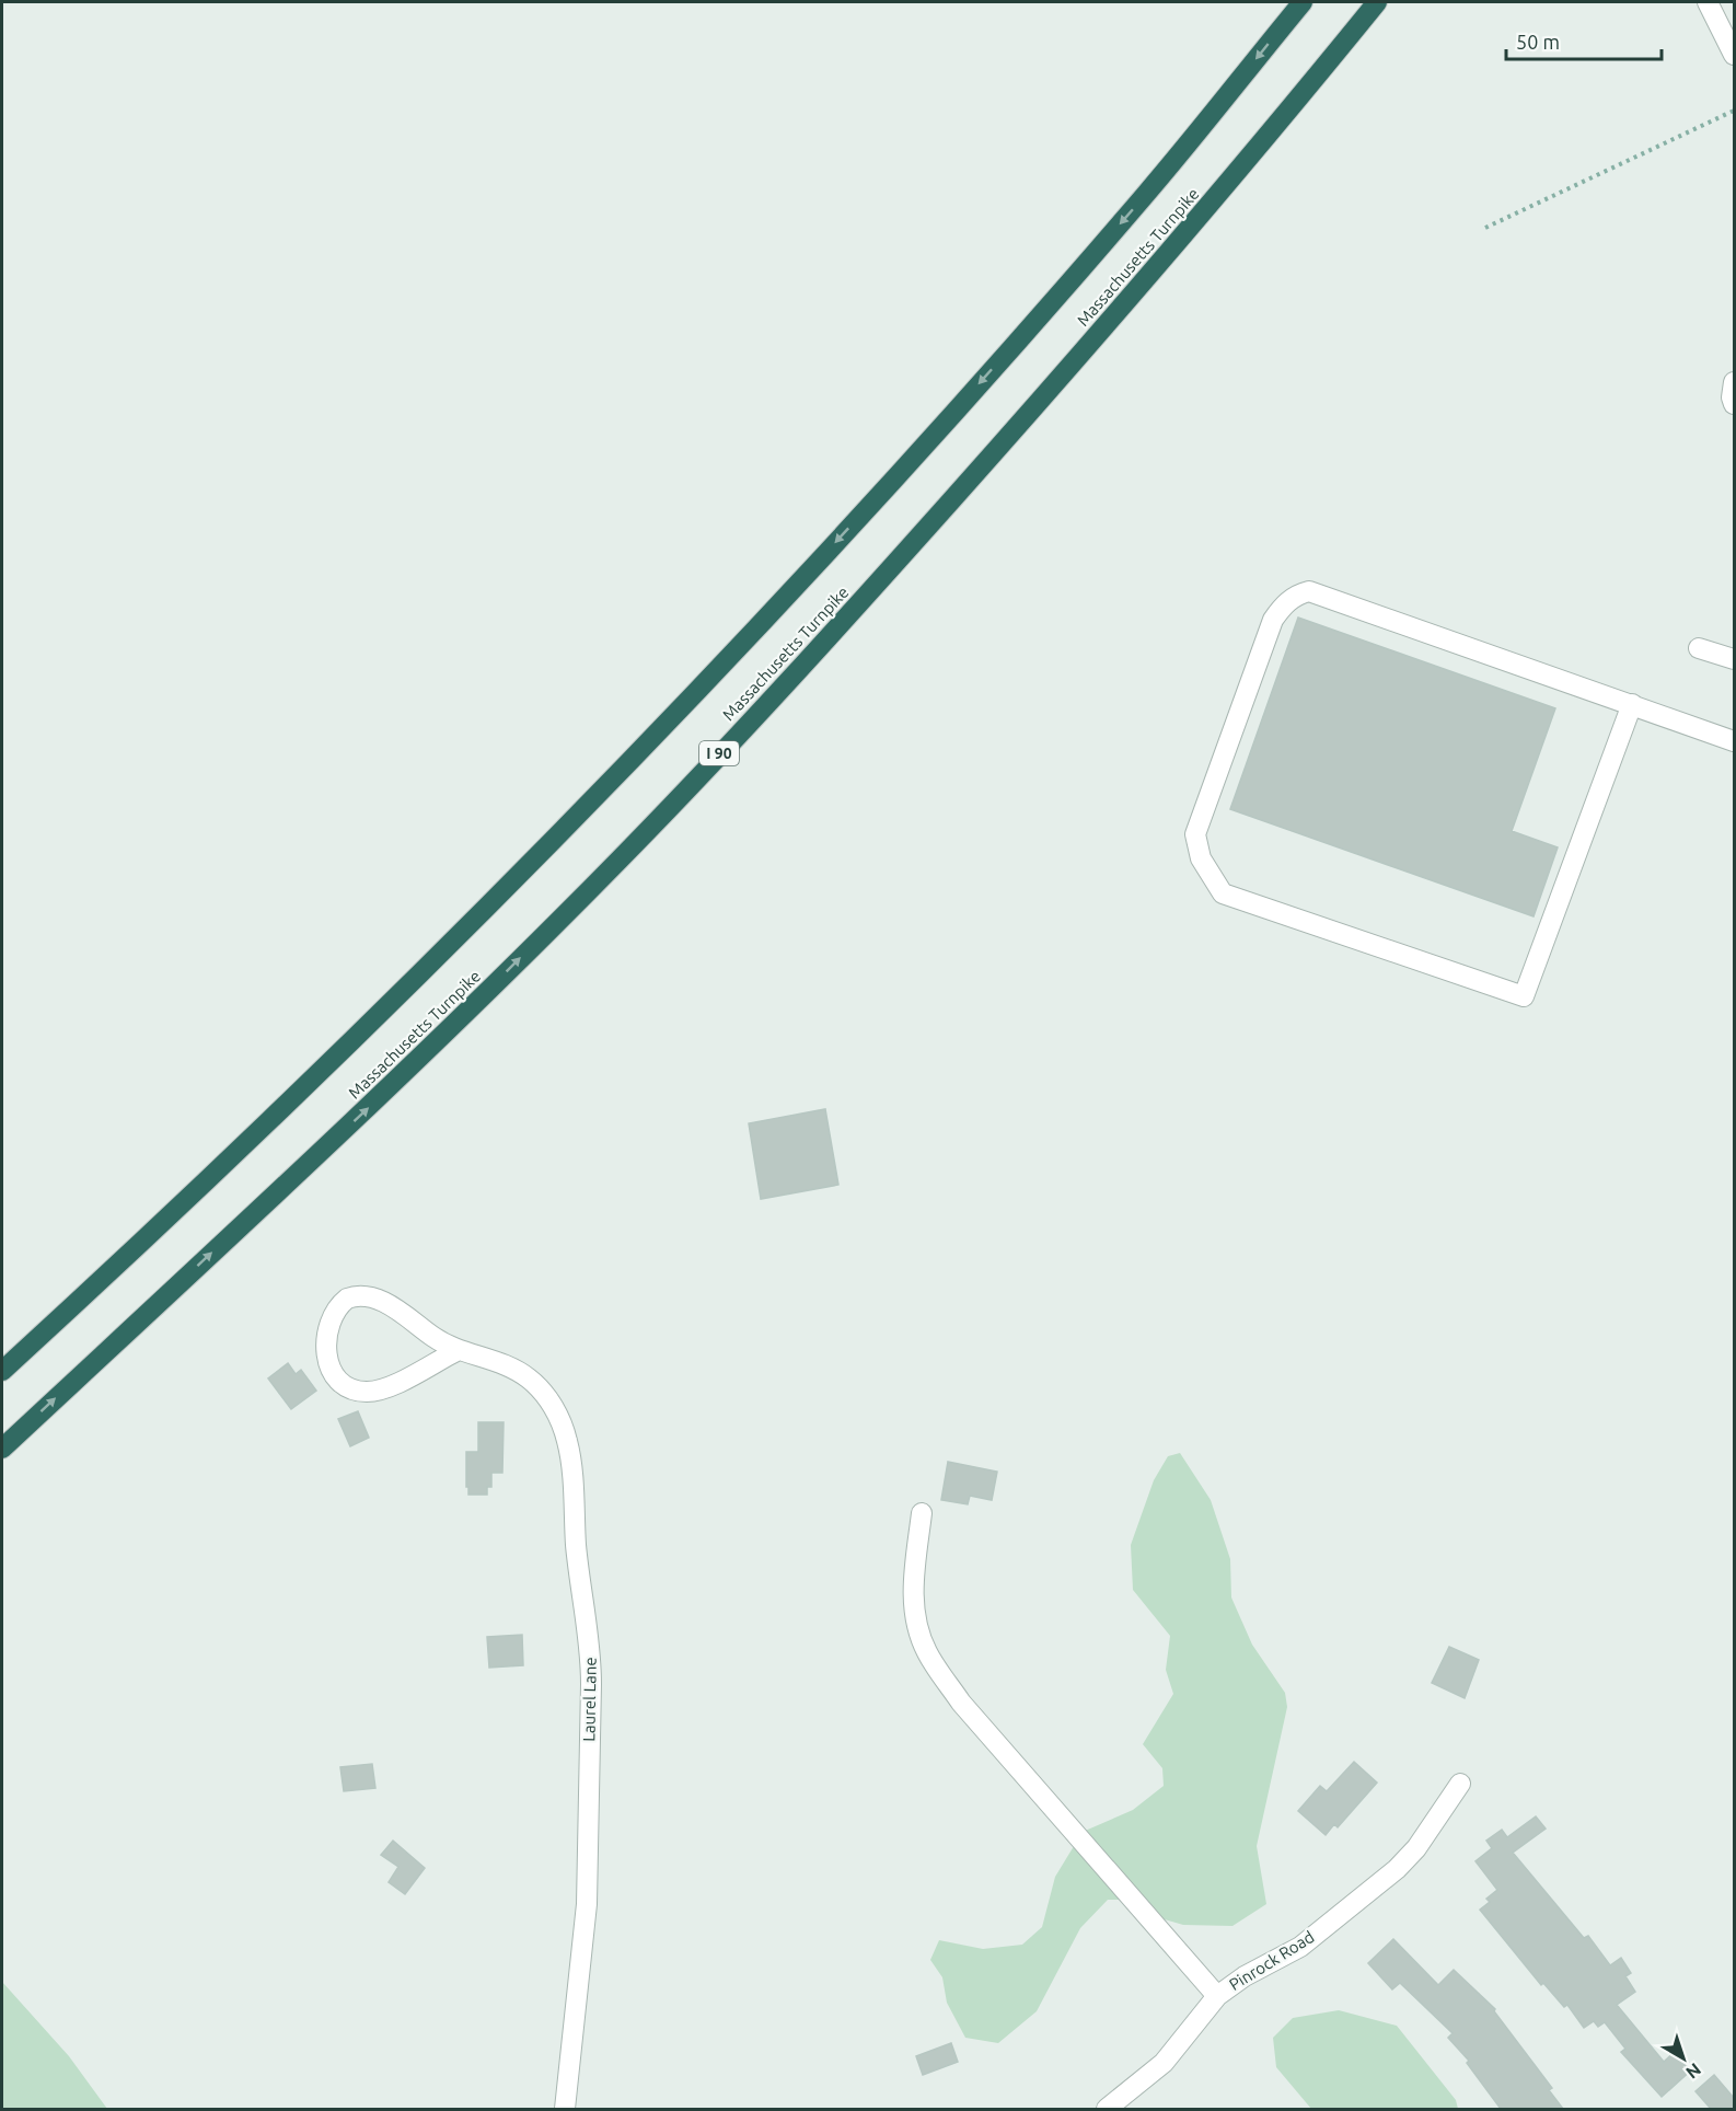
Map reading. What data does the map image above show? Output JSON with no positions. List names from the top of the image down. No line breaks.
{"streets":{"highway":["Massachusetts Turnpike","I 90"],"street":["Laurel Lane","Pinrock Road"]},"scale_bar":"50 m","north":"bottom right"}
